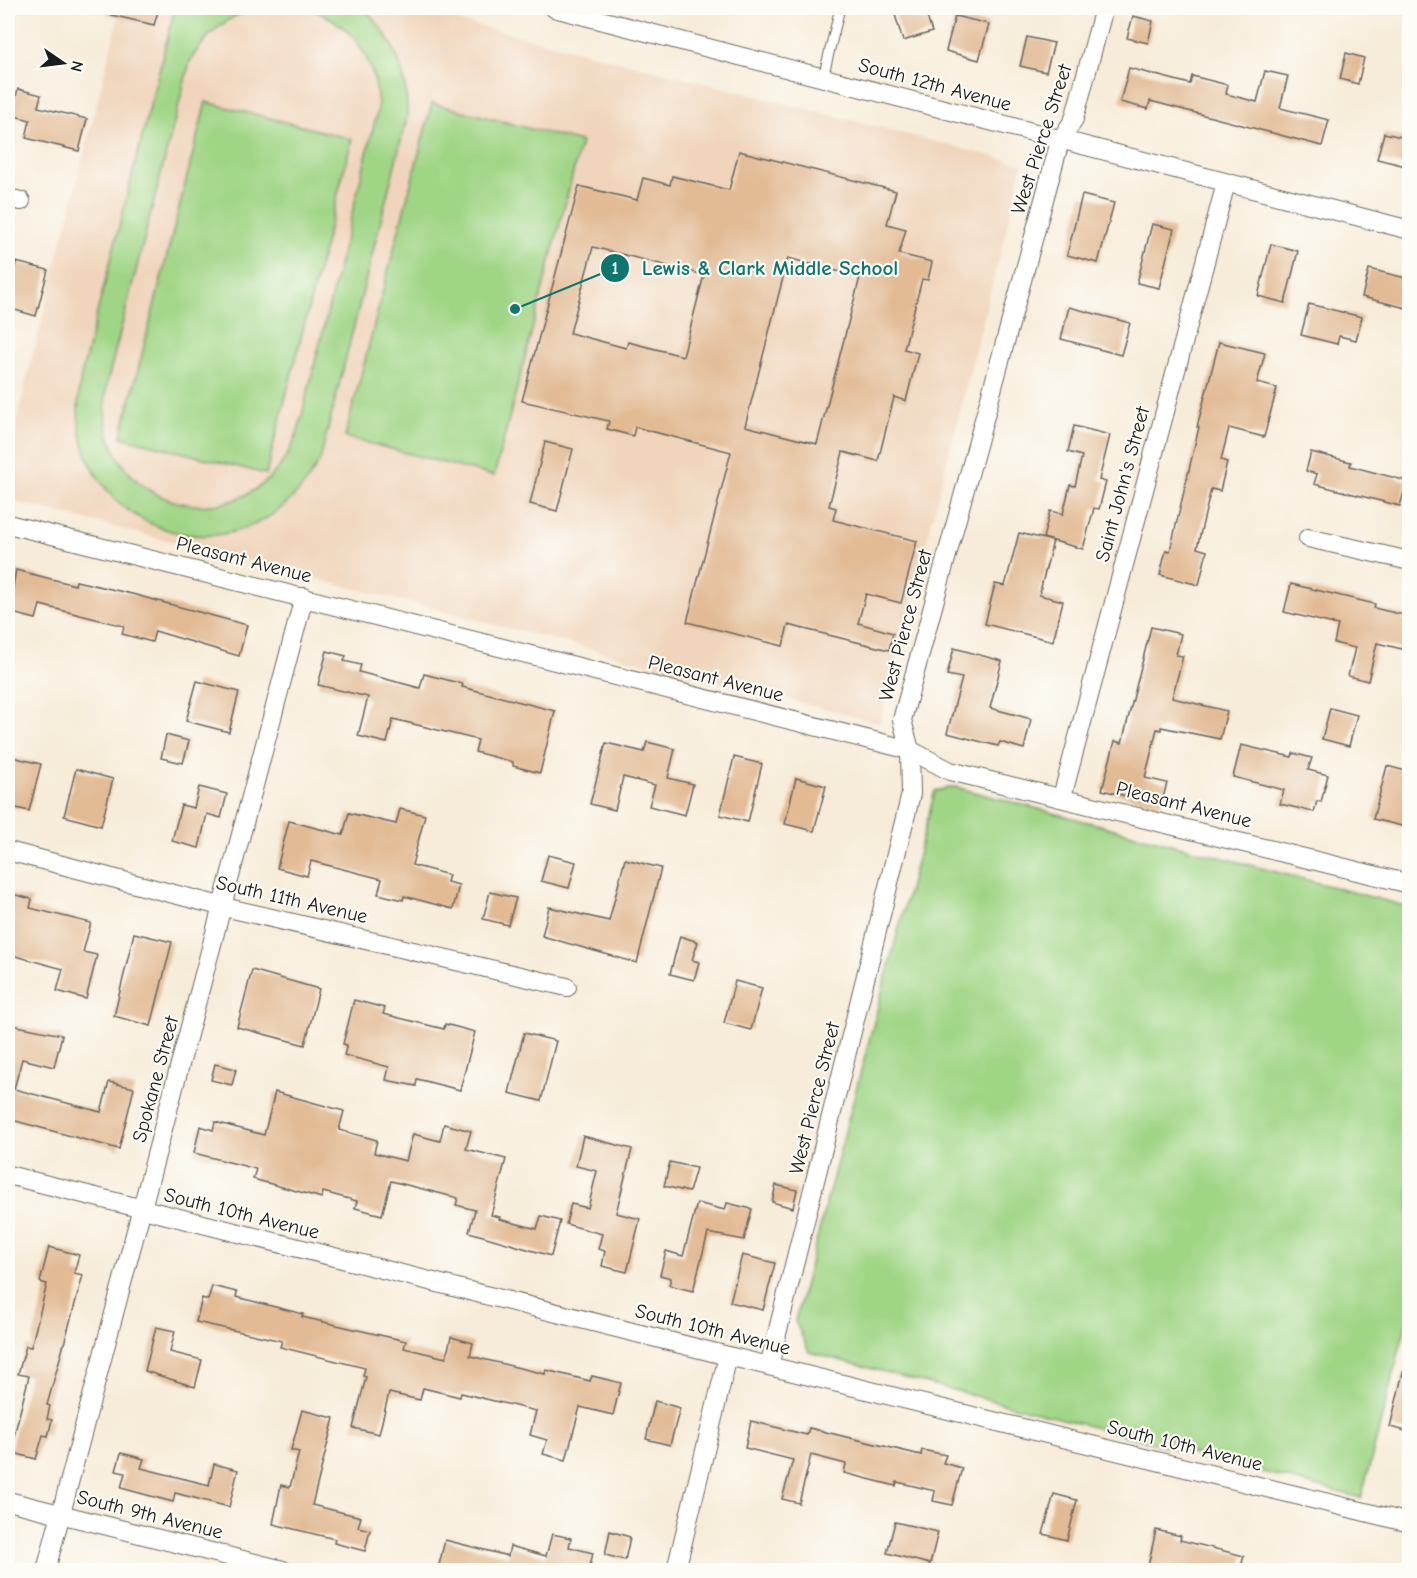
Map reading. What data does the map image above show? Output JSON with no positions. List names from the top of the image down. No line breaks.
{"streets":{"street":["South 12th Avenue","West Pierce Street","Saint John's Street","Pleasant Avenue","South 11th Avenue","Spokane Street","South 10th Avenue","South 9th Avenue"]},"crossings":[["South 12th Avenue","West Pierce Street"],["South 12th Avenue","Saint John's Street"],["West Pierce Street","Pleasant Avenue"],["West Pierce Street","South 10th Avenue"],["Saint John's Street","Pleasant Avenue"],["Pleasant Avenue","Spokane Street"],["South 11th Avenue","Spokane Street"],["Spokane Street","South 10th Avenue"],["Spokane Street","South 9th Avenue"]],"places":["Lewis & Clark Middle School"],"north":"right"}
